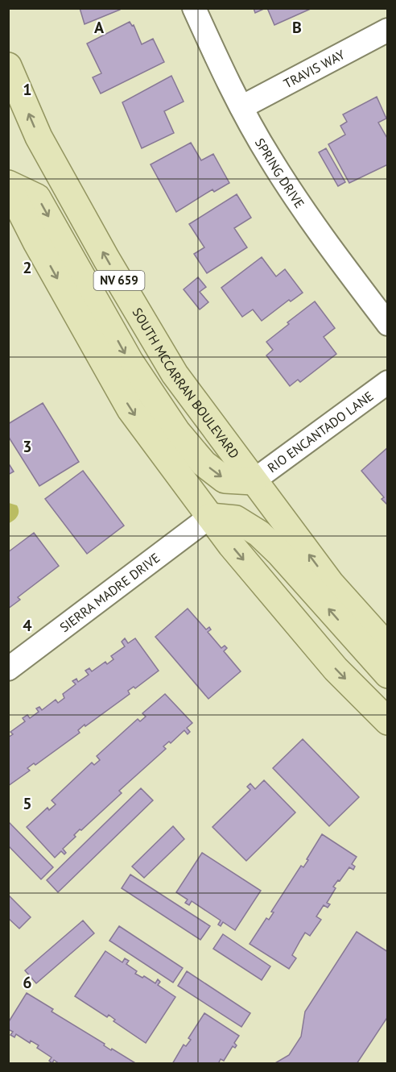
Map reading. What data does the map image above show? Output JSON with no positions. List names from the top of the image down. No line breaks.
{"streets":{"main road":["NV 659","SOUTH MCCARRAN BOULEVARD"],"street":["TRAVIS WAY","SPRING DRIVE","RIO ENCANTADO LANE","SIERRA MADRE DRIVE"]},"crossings":[["TRAVIS WAY","SPRING DRIVE"],["SOUTH MCCARRAN BOULEVARD","RIO ENCANTADO LANE"]],"grid":{"columns":["A","B"],"rows":["1","2","3","4","5","6"]}}
